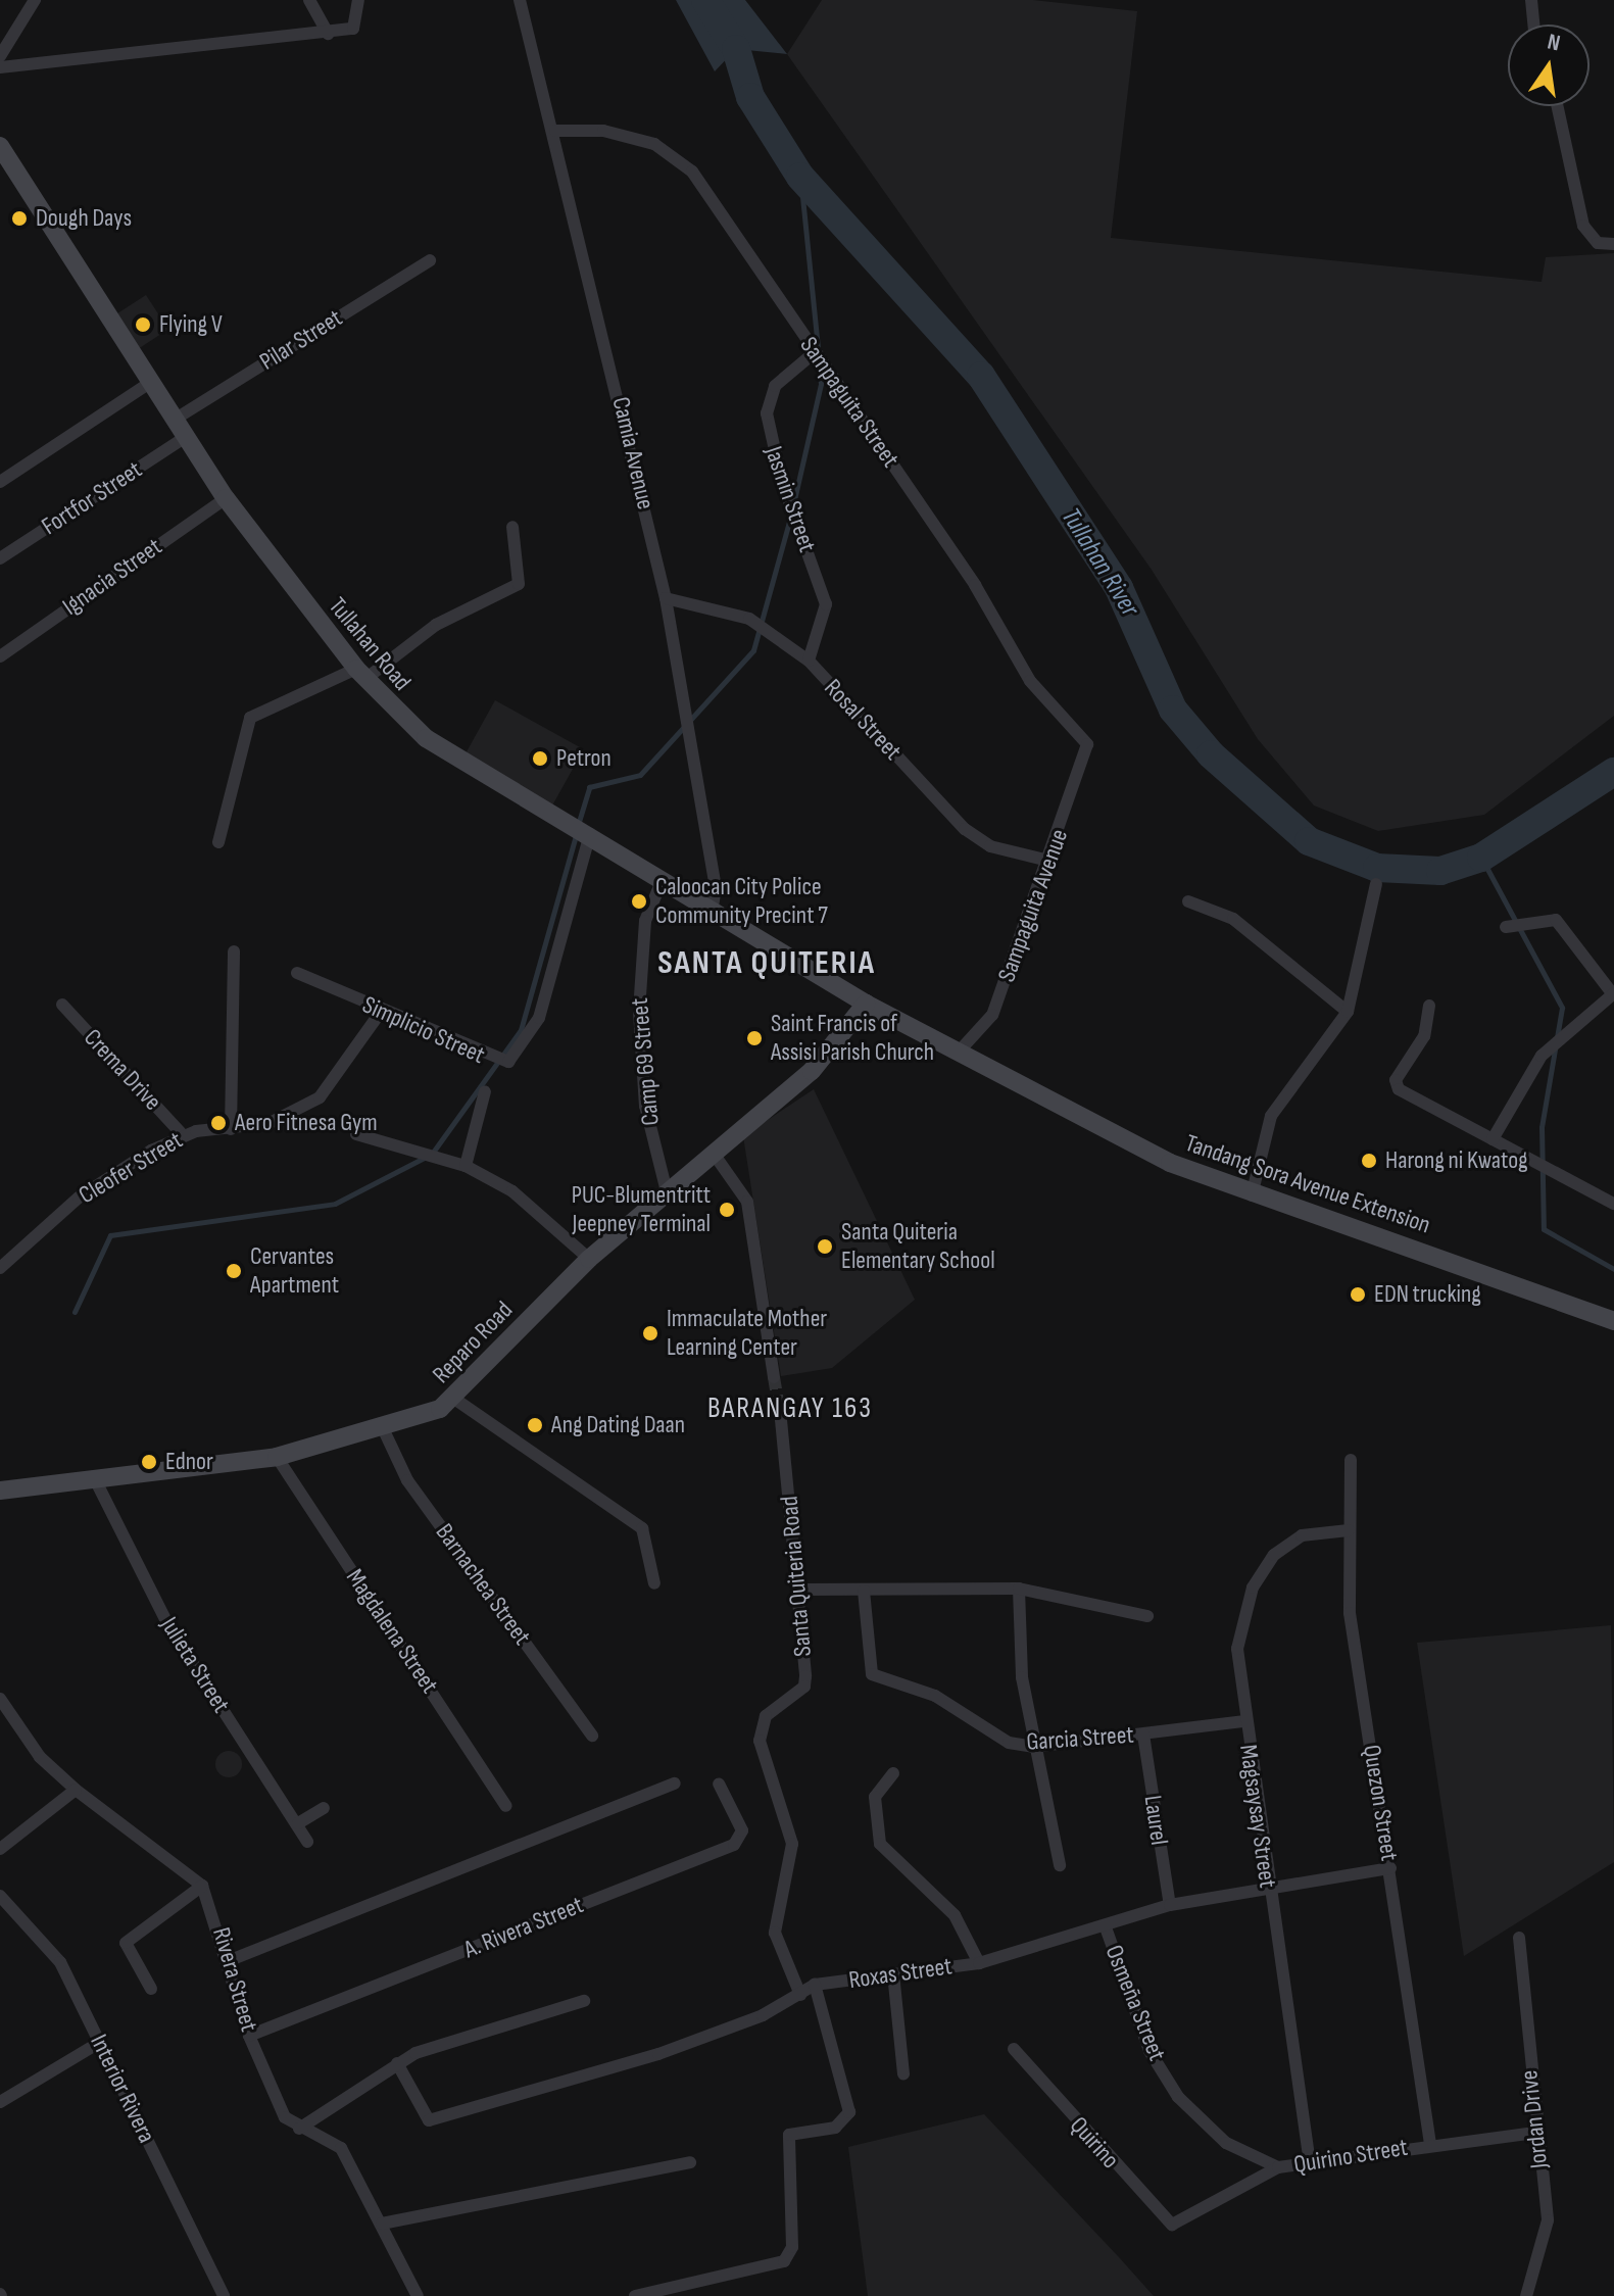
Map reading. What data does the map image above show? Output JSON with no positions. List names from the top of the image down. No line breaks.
{"streets":{"main road":["Tullahan Road","Tandang Sora Avenue Extension","Reparo Road"],"street":["Pilar Street","Sampaguita Street","Camia Avenue","Fortfor Street","Jasmin Street","Ignacia Street","Rosal Street","Sampaguita Avenue","Simplicio Street","Camp 69 Street","Crema Drive","Cleofer Street","Santa Quiteria Road","Barnachea Street","Magdalena Street","Julieta Street","Garcia Street","Quezon Street","Magsaysay Street","Laurel","A. Rivera Street","Roxas Street","Rivera Street","Osmeña Street","Interior Rivera","Jordan Drive","Quirino","Quirino Street"]},"crossings":[["Pilar Street","Tullahan Road"],["Sampaguita Street","Camia Avenue"],["Sampaguita Street","Jasmin Street"],["Sampaguita Street","Sampaguita Avenue"],["Camia Avenue","Tullahan Road"],["Camia Avenue","Rosal Street"],["Fortfor Street","Tullahan Road"],["Jasmin Street","Rosal Street"],["Ignacia Street","Tullahan Road"],["Tullahan Road","Simplicio Street"],["Tullahan Road","Camp 69 Street"],["Tullahan Road","Tandang Sora Avenue Extension"],["Tullahan Road","Reparo Road"],["Rosal Street","Sampaguita Avenue"],["Sampaguita Avenue","Tandang Sora Avenue Extension"],["Simplicio Street","Cleofer Street"],["Camp 69 Street","Reparo Road"],["Crema Drive","Cleofer Street"],["Tandang Sora Avenue Extension","Reparo Road"],["Reparo Road","Barnachea Street"],["Reparo Road","Magdalena Street"],["Reparo Road","Julieta Street"],["Santa Quiteria Road","Roxas Street"],["Garcia Street","Magsaysay Street"],["Garcia Street","Laurel"],["Quezon Street","Magsaysay Street"],["Quezon Street","Roxas Street"],["Quezon Street","Quirino Street"],["Magsaysay Street","Roxas Street"],["Magsaysay Street","Quirino Street"],["Laurel","Roxas Street"],["A. Rivera Street","Rivera Street"],["Roxas Street","Osmeña Street"],["Osmeña Street","Quirino Street"],["Jordan Drive","Quirino Street"],["Quirino","Quirino Street"]],"districts":["SANTA QUITERIA","BARANGAY 163"],"water":["Tullahan River"],"places":["Dough Days","Flying V","Petron","Caloocan City Police Community Precint 7","Saint Francis of Assisi Parish Church","Aero Fitnesa Gym","Harong ni Kwatog","PUC-Blumentritt Jeepney Terminal","Santa Quiteria Elementary School","Cervantes Apartment","EDN trucking","Immaculate Mother Learning Center","Ang Dating Daan","Ednor"],"north":"top"}
